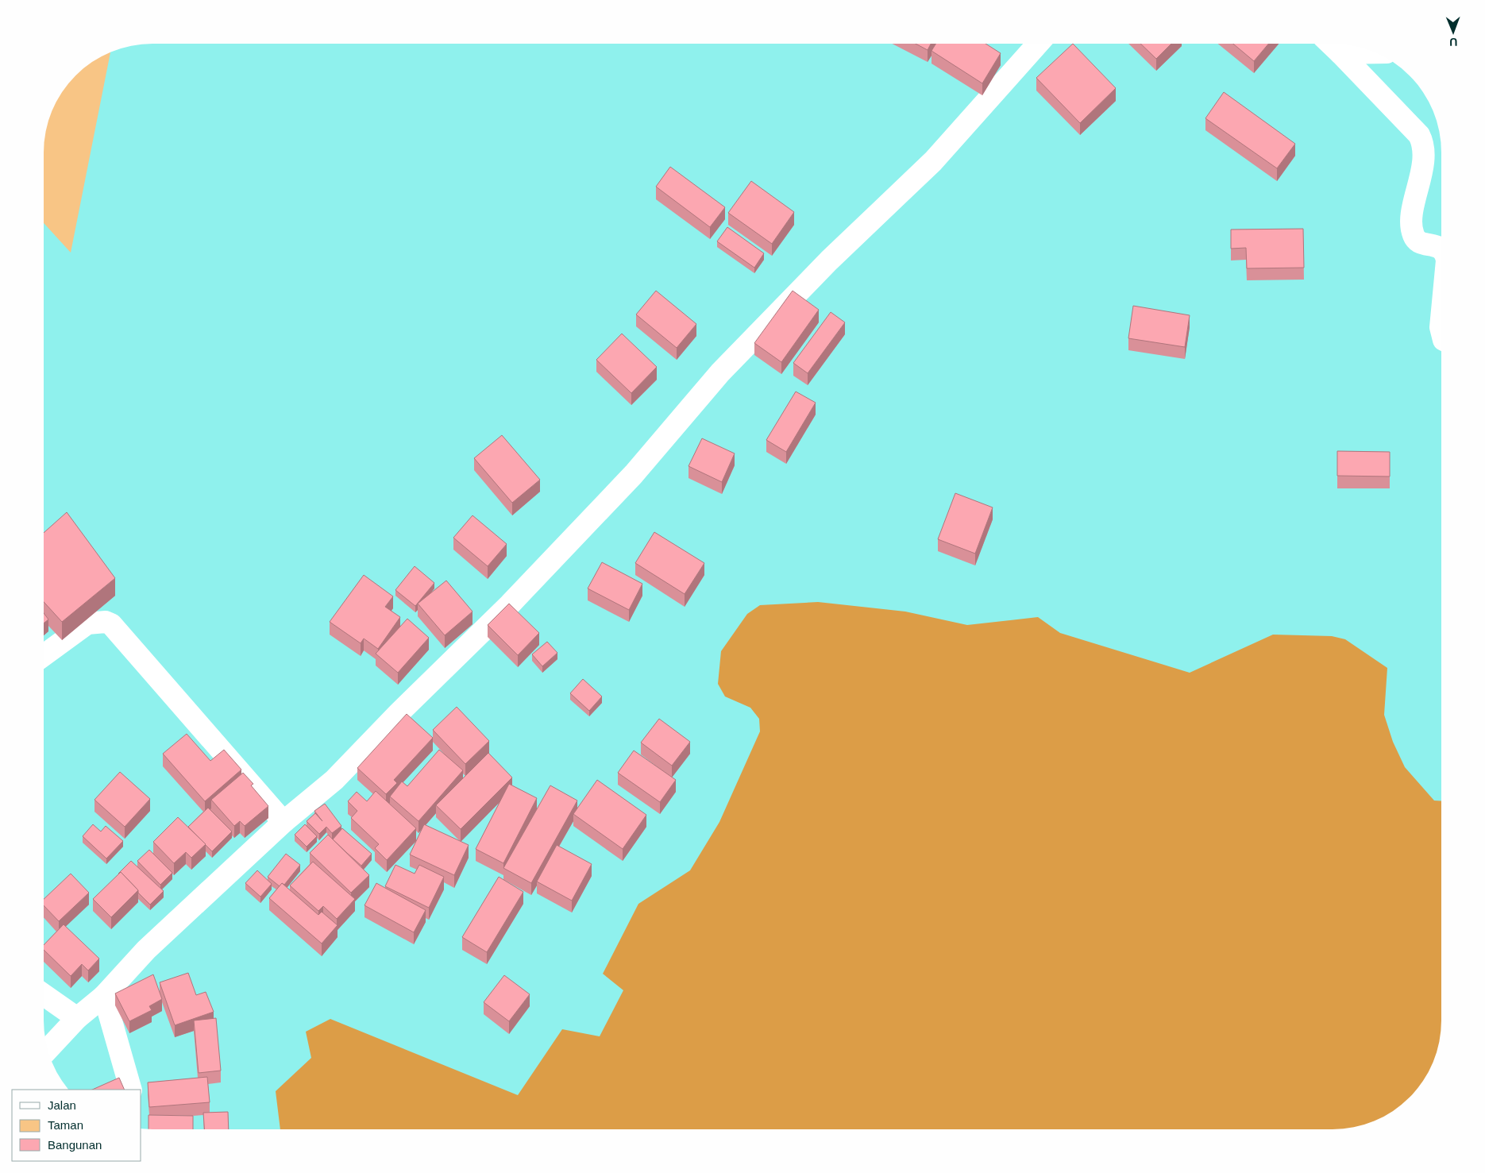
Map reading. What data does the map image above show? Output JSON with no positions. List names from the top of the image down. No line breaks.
{"legend":["Jalan","Taman","Bangunan"],"north":"bottom"}
